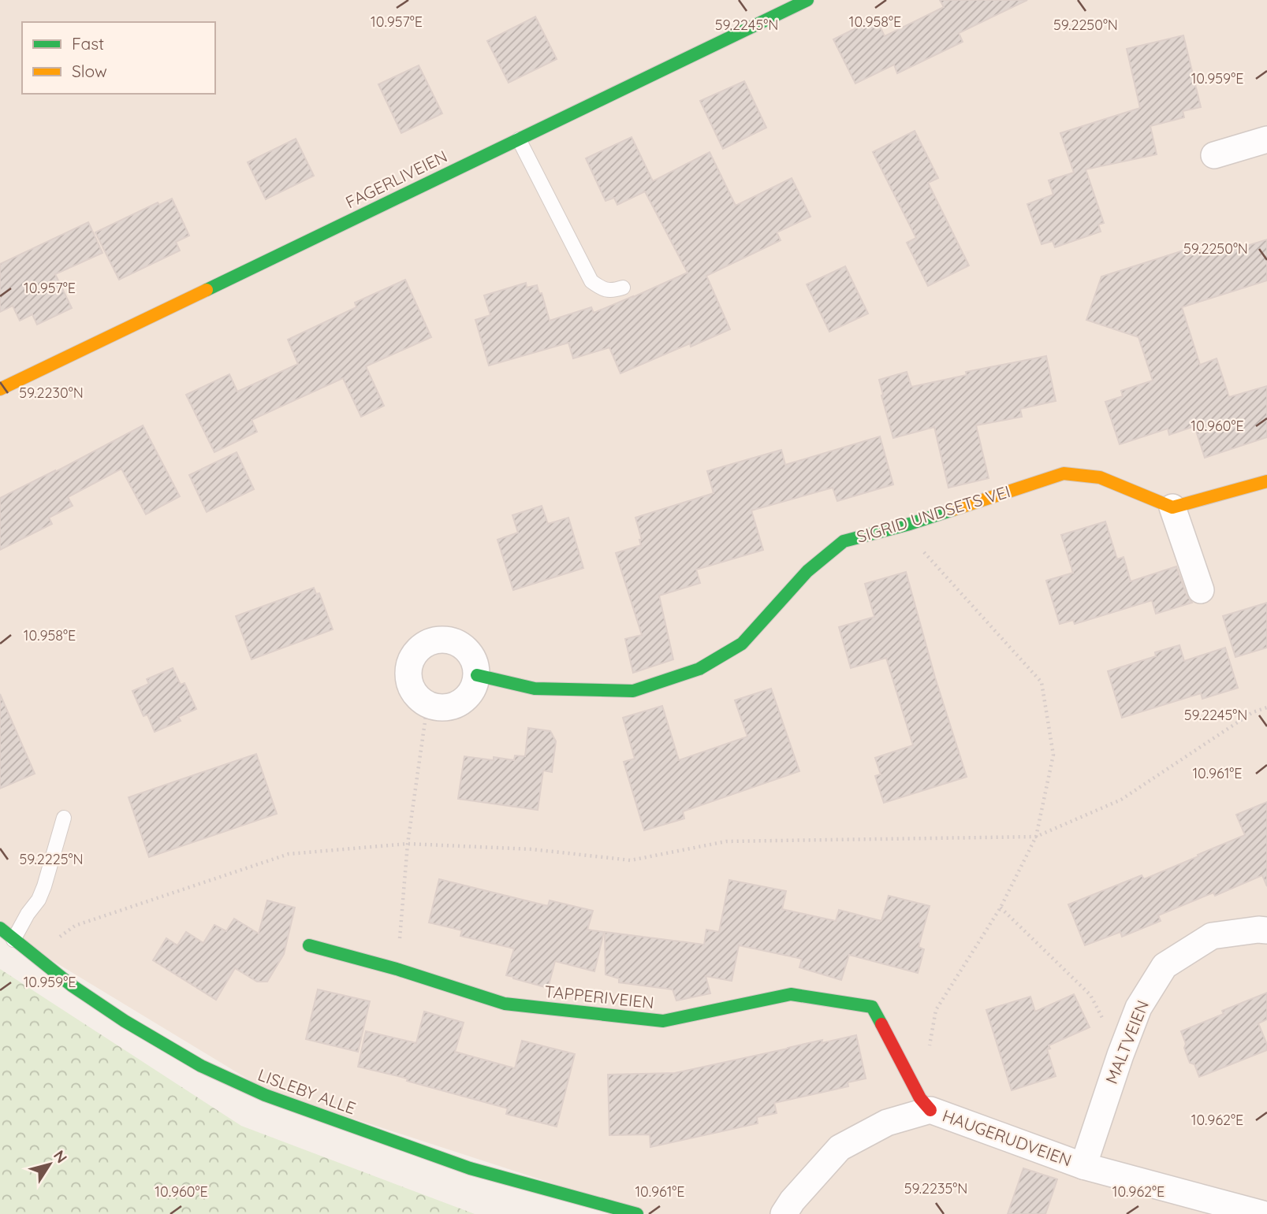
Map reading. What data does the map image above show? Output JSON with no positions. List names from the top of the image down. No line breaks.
{"streets":{"street":["FAGERLIVEIEN","SIGRID UNDSETS VEI","TAPPERIVEIEN","MALTVEIEN","LISLEBY ALLE","HAUGERUDVEIEN"]},"crossings":[["TAPPERIVEIEN","HAUGERUDVEIEN"],["MALTVEIEN","HAUGERUDVEIEN"]],"legend":["Fast","Slow"],"north":"top right","coordinates":["10.957°E","10.958°E","59.2245°N","59.2250°N","10.959°E","59.2230°N","10.960°E","10.961°E","59.2225°N","10.962°E","59.2235°N"]}
